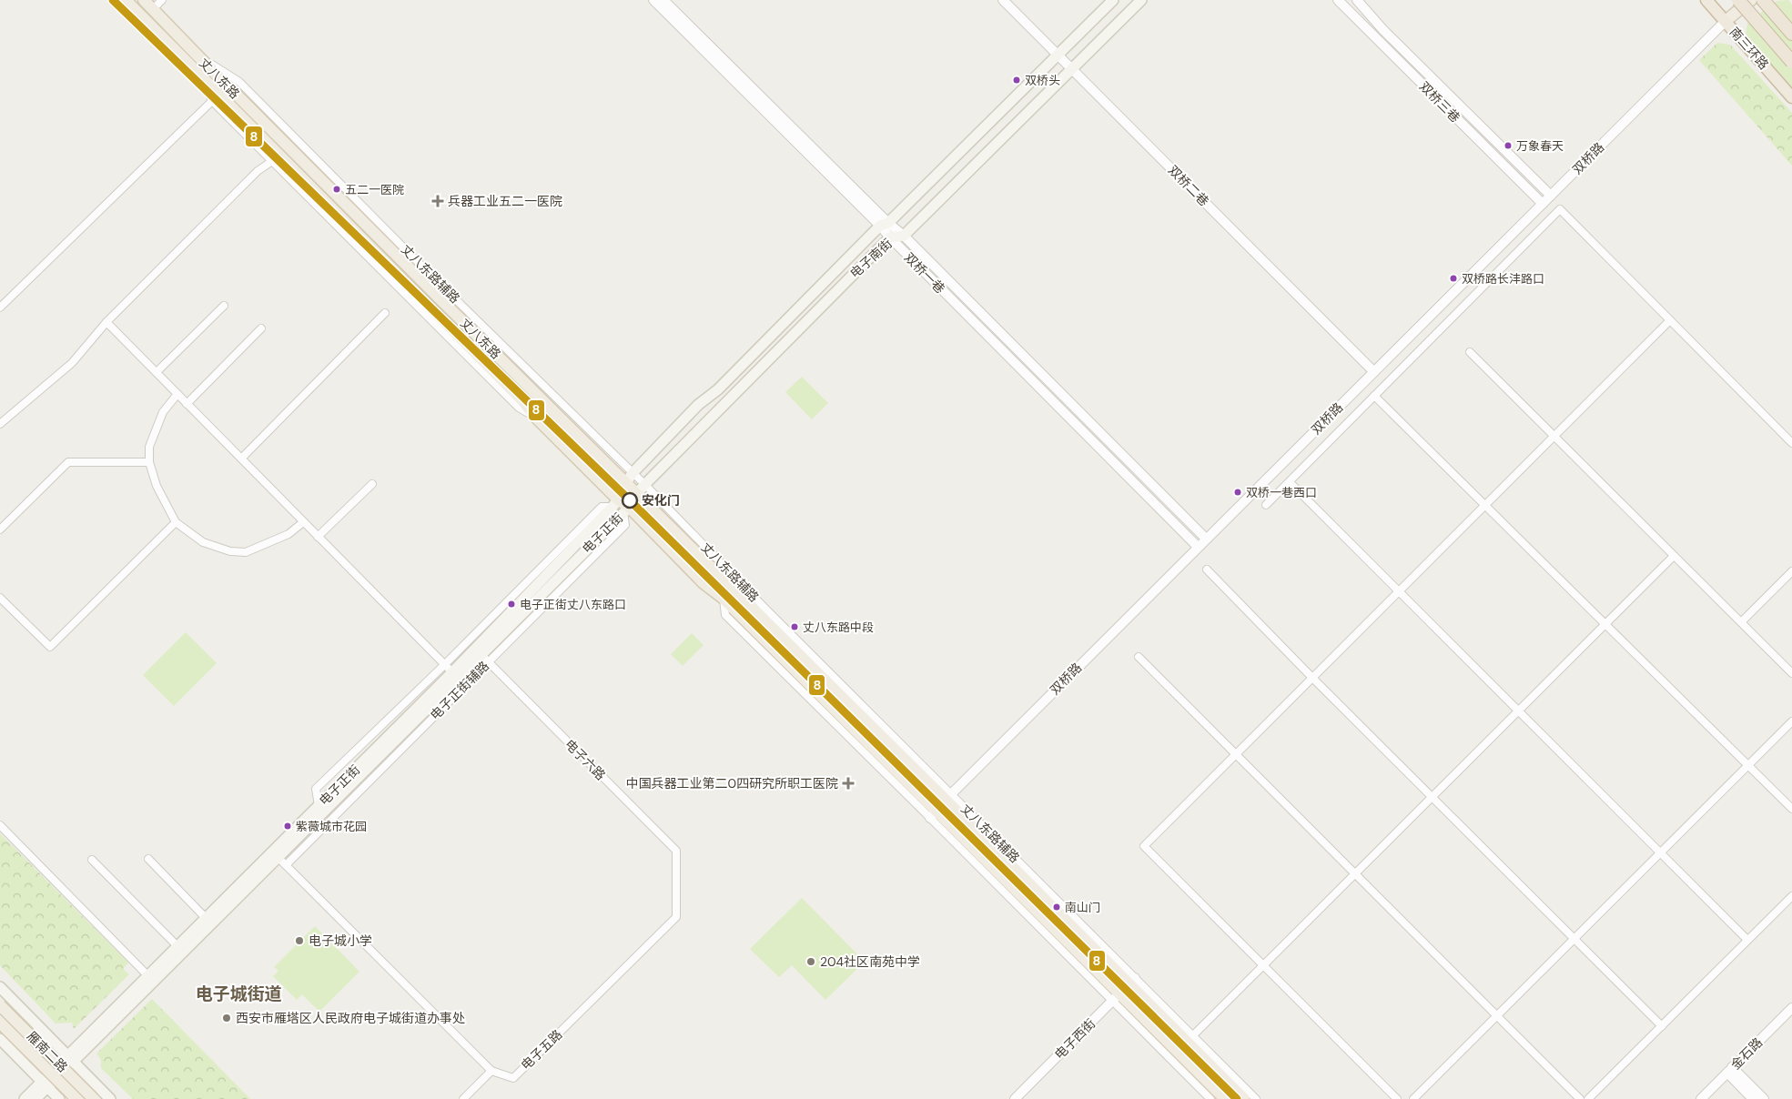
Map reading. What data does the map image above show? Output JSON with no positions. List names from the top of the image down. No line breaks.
{"streets":{"highway":["南三环路"],"main road":["丈八东路","电子南街","电子正街","雁南二路"],"street":["双桥三巷","双桥路","双桥二巷","双桥一巷","丈八东路辅路","电子正街辅路","电子六路","电子西街","电子五路","金石路"]},"crossings":[["南三环路","双桥路"],["丈八东路","双桥路"],["丈八东路","电子南街"],["丈八东路","丈八东路辅路"],["丈八东路","电子正街"],["丈八东路","电子西街"],["双桥三巷","双桥路"],["双桥路","双桥二巷"],["双桥路","双桥一巷"],["双桥二巷","电子南街"],["电子南街","双桥一巷"],["电子南街","丈八东路辅路"],["电子南街","电子正街"],["电子正街","电子正街辅路"],["电子正街","电子六路"],["电子正街","电子五路"],["电子正街辅路","电子六路"],["电子正街辅路","电子五路"],["电子六路","电子五路"]],"districts":["电子城街道"],"places":{"other":["双桥头","万象春天","五二一医院","双桥路长沣路口","双桥一巷西口","安化门","电子正街丈八东路口","丈八东路中段","紫薇城市花园","南山门","电子城小学","204社区南苑中学","西安市雁塔区人民政府电子城街道办事处"],"health":["兵器工业五二一医院","中国兵器工业第二0四研究所职工医院"]},"lines":["transit line 8"]}
